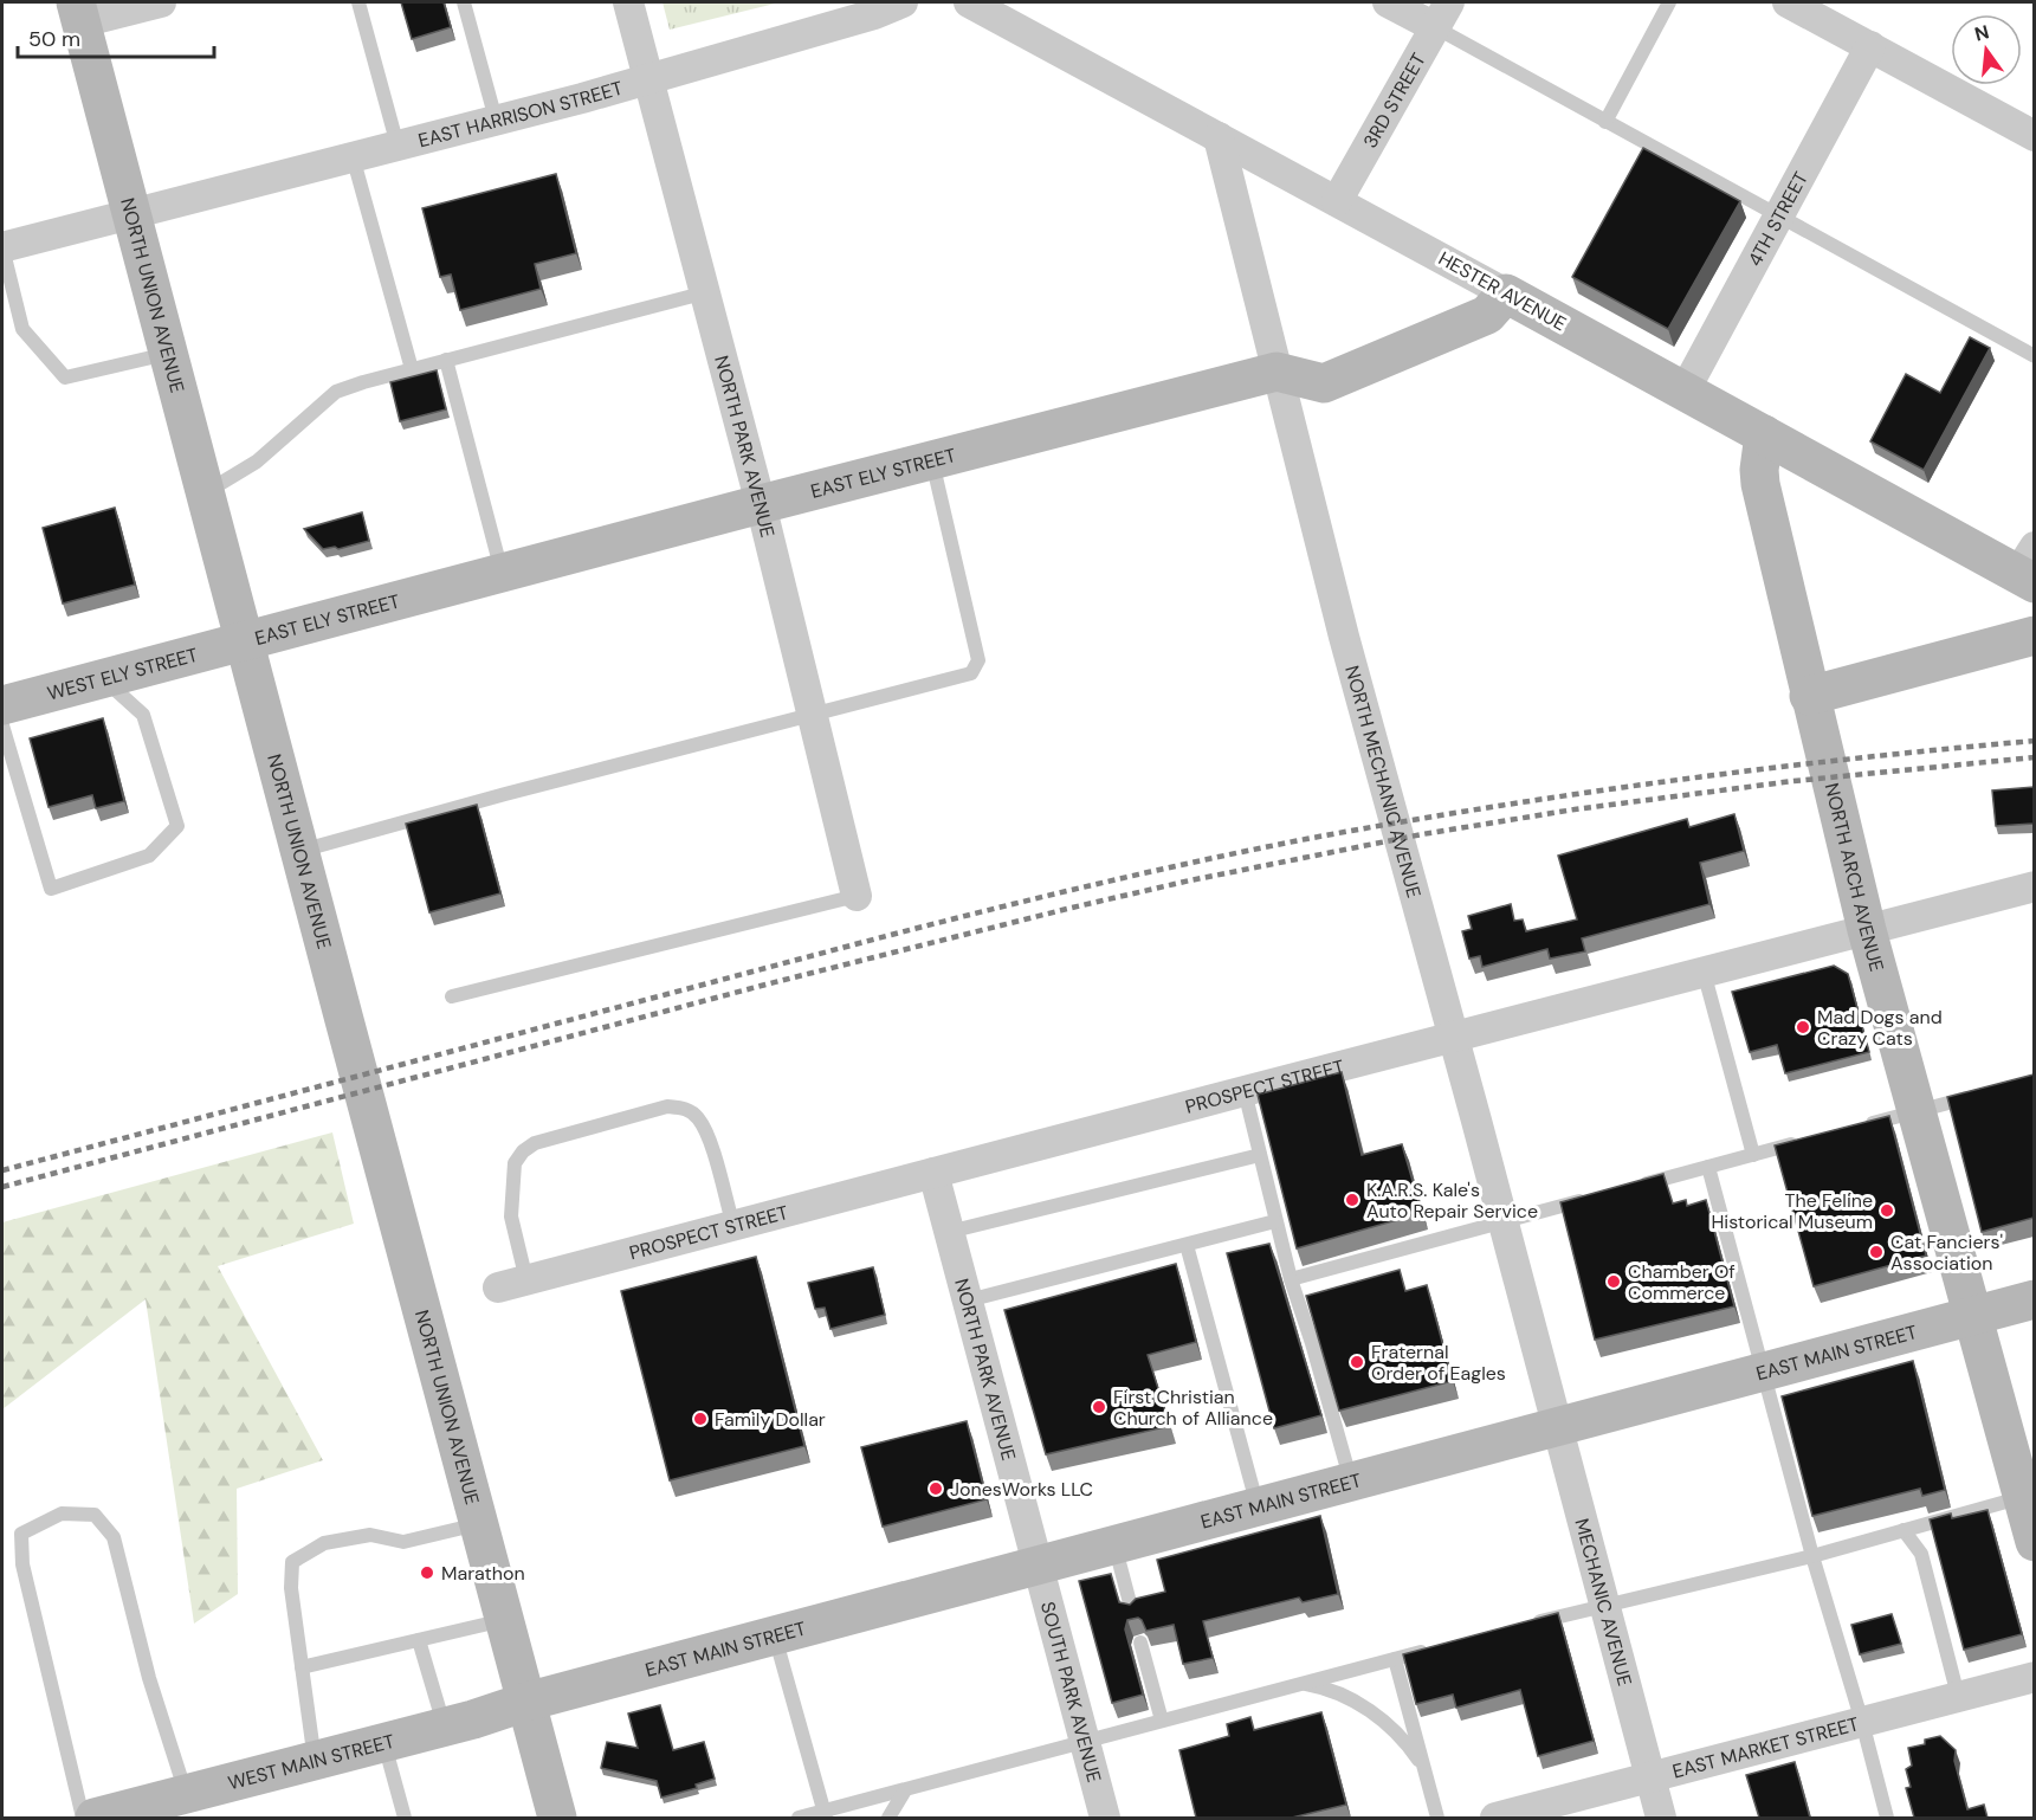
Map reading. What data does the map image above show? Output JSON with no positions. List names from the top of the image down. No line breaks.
{"streets":{"street":["3RD STREET","EAST HARRISON STREET","4TH STREET","HESTER AVENUE","NORTH UNION AVENUE","NORTH PARK AVENUE","EAST ELY STREET","WEST ELY STREET","NORTH MECHANIC AVENUE","NORTH ARCH AVENUE","PROSPECT STREET","EAST MAIN STREET","MECHANIC AVENUE","SOUTH PARK AVENUE","EAST MARKET STREET","WEST MAIN STREET"]},"crossings":[["3RD STREET","HESTER AVENUE"],["EAST HARRISON STREET","NORTH UNION AVENUE"],["EAST HARRISON STREET","NORTH PARK AVENUE"],["4TH STREET","HESTER AVENUE"],["HESTER AVENUE","EAST ELY STREET"],["HESTER AVENUE","NORTH MECHANIC AVENUE"],["HESTER AVENUE","NORTH ARCH AVENUE"],["NORTH UNION AVENUE","EAST ELY STREET"],["NORTH UNION AVENUE","WEST ELY STREET"],["NORTH UNION AVENUE","EAST MAIN STREET"],["NORTH UNION AVENUE","WEST MAIN STREET"],["NORTH PARK AVENUE","EAST ELY STREET"],["NORTH PARK AVENUE","PROSPECT STREET"],["NORTH PARK AVENUE","EAST MAIN STREET"],["NORTH PARK AVENUE","SOUTH PARK AVENUE"],["EAST ELY STREET","WEST ELY STREET"],["EAST ELY STREET","NORTH MECHANIC AVENUE"],["NORTH MECHANIC AVENUE","PROSPECT STREET"],["NORTH MECHANIC AVENUE","EAST MAIN STREET"],["NORTH MECHANIC AVENUE","MECHANIC AVENUE"],["NORTH ARCH AVENUE","PROSPECT STREET"],["NORTH ARCH AVENUE","EAST MAIN STREET"],["EAST MAIN STREET","MECHANIC AVENUE"],["EAST MAIN STREET","SOUTH PARK AVENUE"],["EAST MAIN STREET","WEST MAIN STREET"],["MECHANIC AVENUE","EAST MARKET STREET"]],"places":["Mad Dogs and Crazy Cats","K.A.R.S. Kale's Auto Repair Service","The Feline Historical Museum","Cat Fanciers' Association","Chamber Of Commerce","Fraternal Order of Eagles","First Christian Church of Alliance","Family Dollar","JonesWorks LLC","Marathon"],"scale_bar":"50 m","north":"top"}
